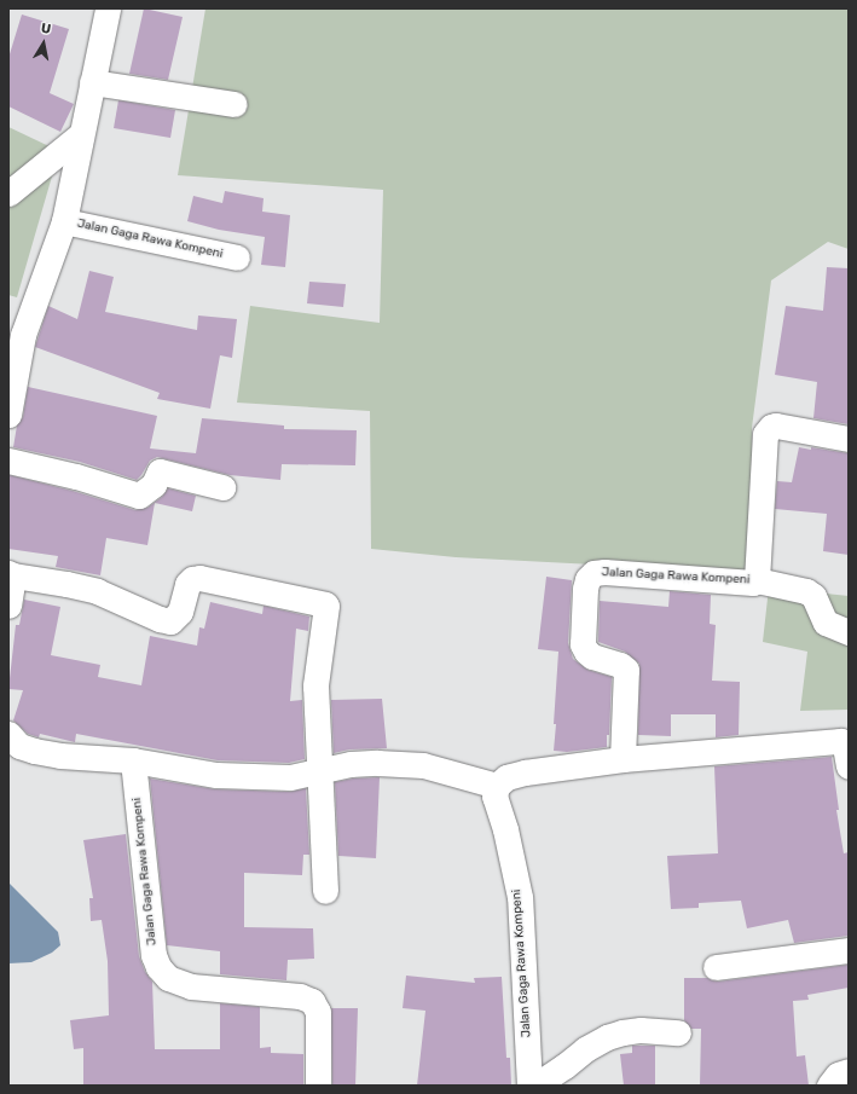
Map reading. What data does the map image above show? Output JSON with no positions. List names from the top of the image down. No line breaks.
{"streets":{"street":["Jalan Gaga Rawa Kompeni"]},"north":"top"}
